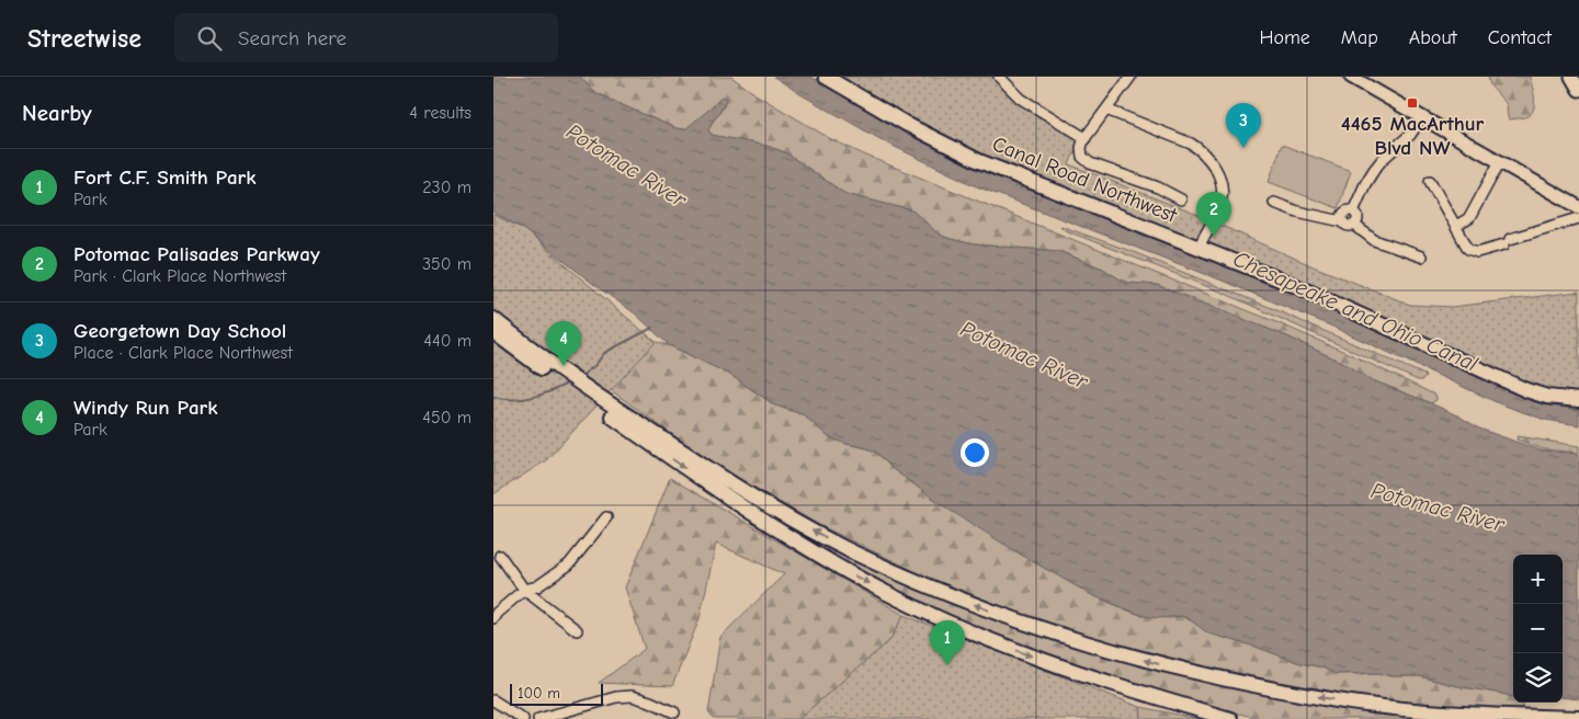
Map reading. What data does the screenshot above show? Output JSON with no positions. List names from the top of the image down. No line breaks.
{"streets":{"highway":["Canal Road Northwest"]},"water":["Potomac River","Chesapeake and Ohio Canal"],"places":{"transit":["4465 MacArthur Blvd NW"]},"scale_bar":"100 m","page":{"header":"Streetwise","search":"Search here","nav":["Home","Map","About","Contact"],"heading":["Nearby","4 results"],"pins":["3","2","4","1"],"list":[{"mark":"1","name":"Fort C.F. Smith Park","note":"Park","value":"230 m"},{"mark":"2","name":"Potomac Palisades Parkway","note":"Park · Clark Place Northwest","value":"350 m"},{"mark":"3","name":"Georgetown Day School","note":"Place · Clark Place Northwest","value":"440 m"},{"mark":"4","name":"Windy Run Park","note":"Park","value":"450 m"}],"map_buttons":["+","−"],"scale":"100 m"}}
